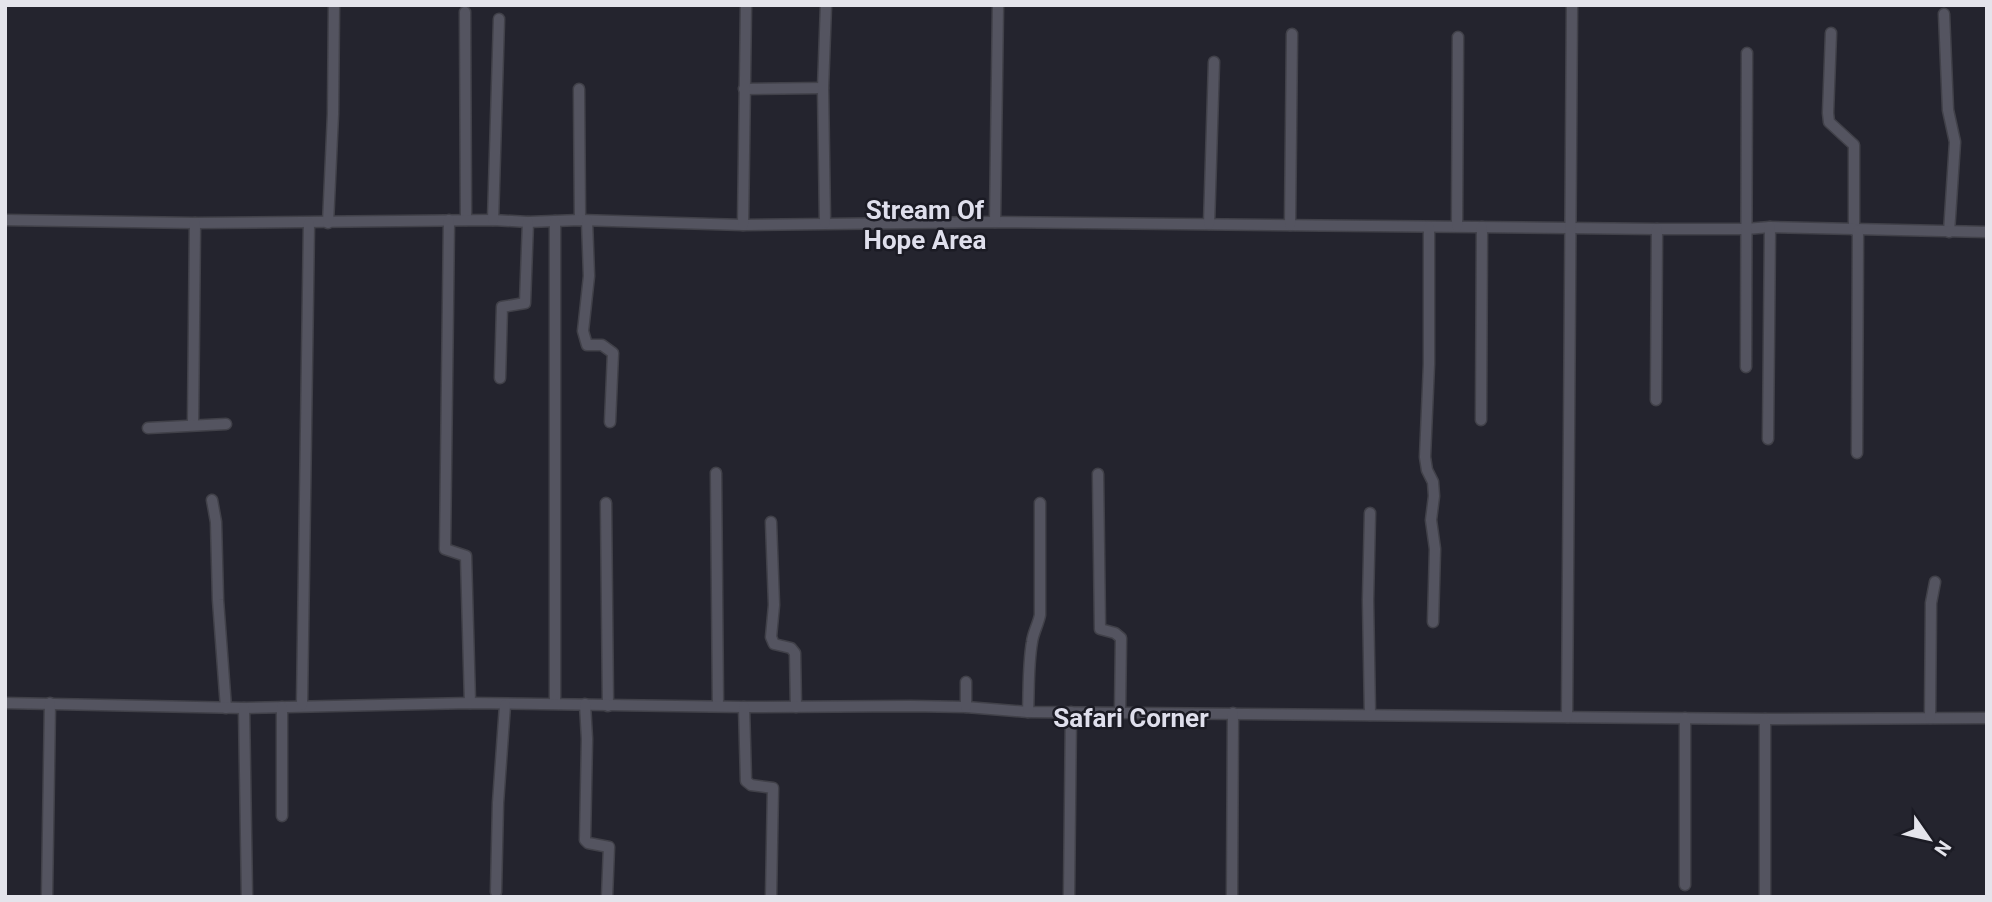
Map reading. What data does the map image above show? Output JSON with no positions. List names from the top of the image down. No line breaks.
{"districts":["Stream Of Hope Area","Safari Corner"],"north":"bottom right"}
